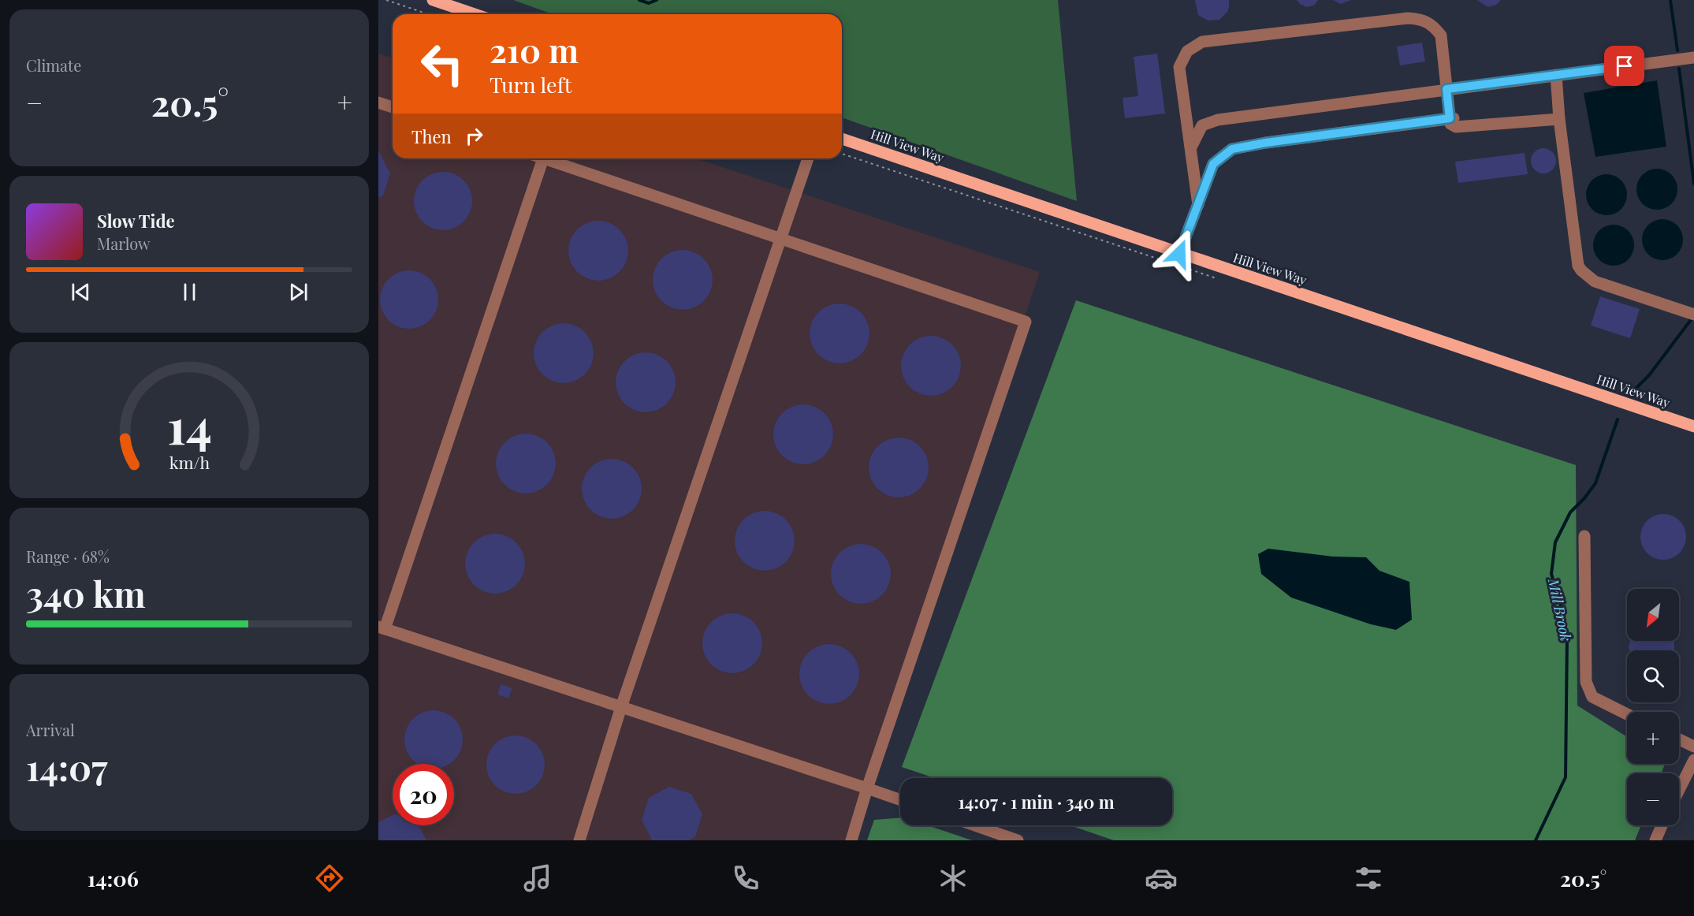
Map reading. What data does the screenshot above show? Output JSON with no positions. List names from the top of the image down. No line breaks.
{"streets":{"main road":["Hill View Way"]},"water":["Mill Brook"],"north":"bottom left","page":{"tile":["Climate",["Range · 68%","340 km"],["Arrival","14:07"]],"turn":["210 m","Turn left"],"heat":["−","20.5°","+"],"then":"Then","song":["Slow Tide","Marlow"],"map_buttons":["+","−"],"limit":"20","trip":"14:07 · 1 min · 340 m","tabs":["14:06","20.5°"],"gauge":["14","km/h"]}}
